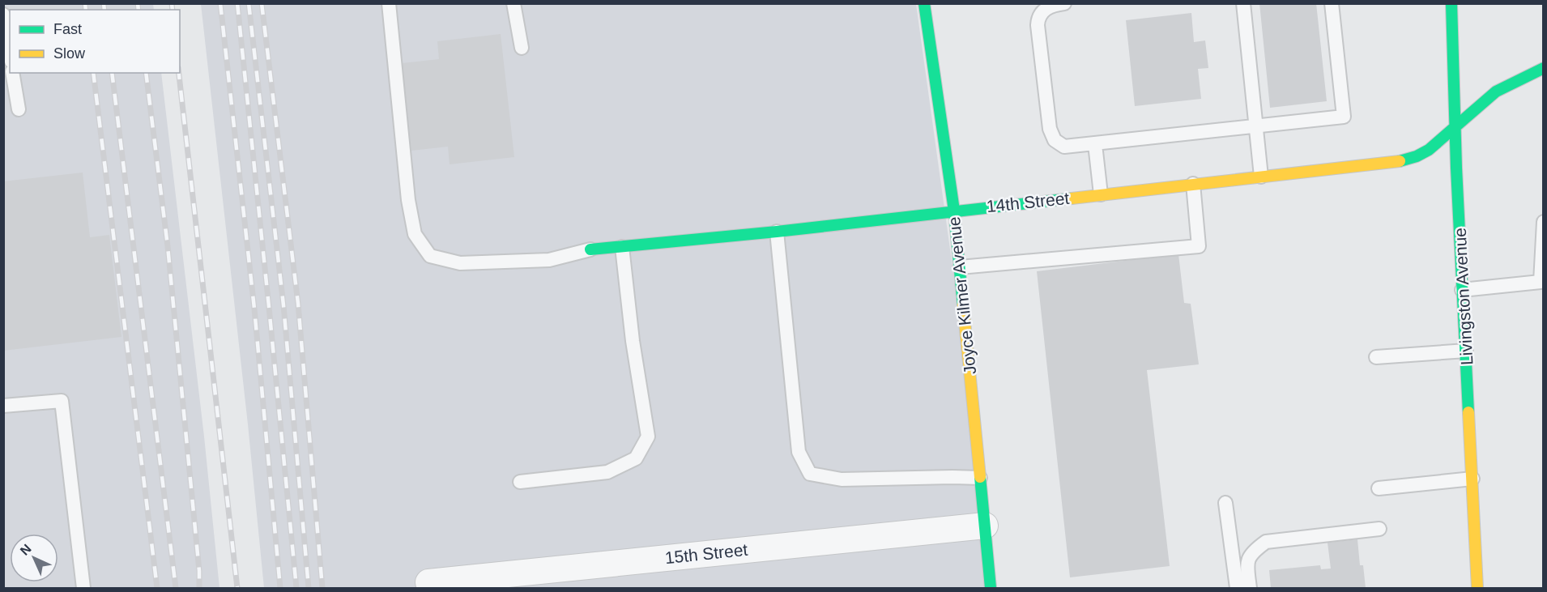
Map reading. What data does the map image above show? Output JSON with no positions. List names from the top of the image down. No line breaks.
{"streets":{"street":["14th Street","Joyce Kilmer Avenue","Livingston Avenue","15th Street"]},"crossings":[["14th Street","Joyce Kilmer Avenue"],["14th Street","Livingston Avenue"],["Joyce Kilmer Avenue","15th Street"]],"legend":["Fast","Slow"],"north":"top left"}
